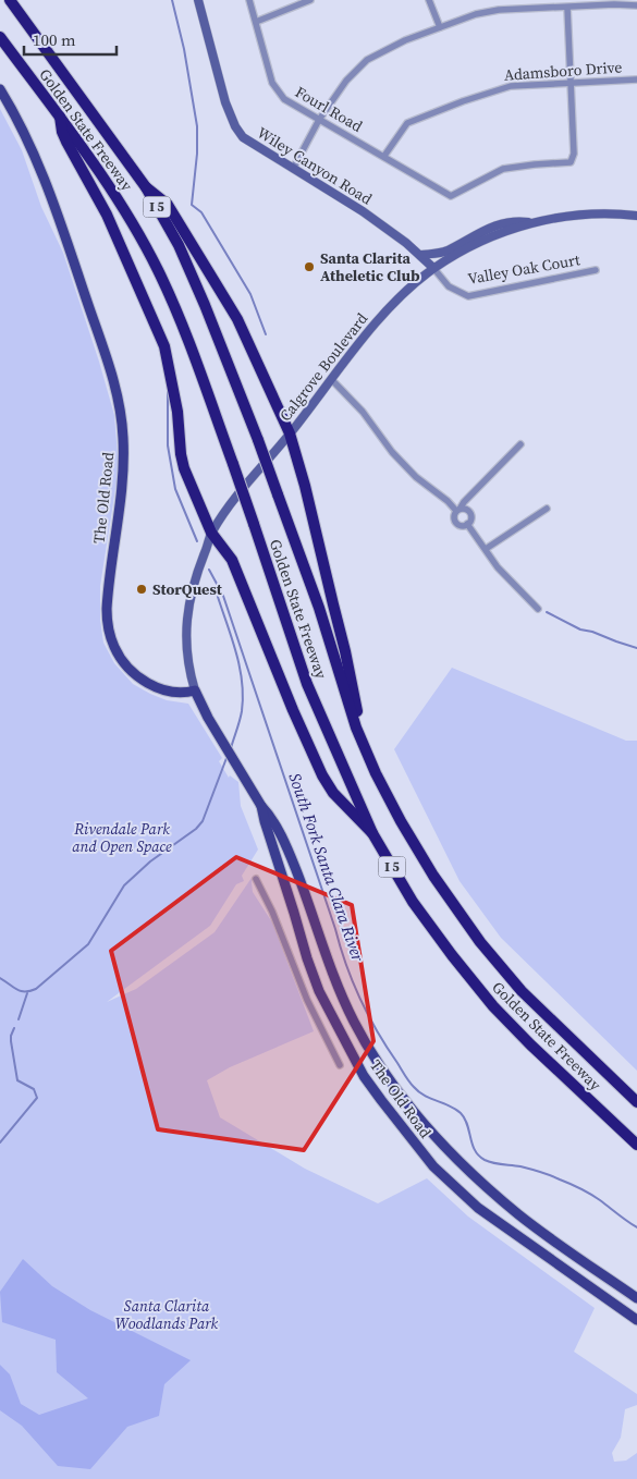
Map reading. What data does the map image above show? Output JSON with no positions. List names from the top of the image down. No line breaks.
{"streets":{"highway":["Golden State Freeway","I 5"],"main road":["The Old Road"],"street":["Adamsboro Drive","Fourl Road","Wiley Canyon Road","Valley Oak Court","Calgrove Boulevard"]},"crossings":[["Adamsboro Drive","Fourl Road"],["Wiley Canyon Road","Valley Oak Court"],["Wiley Canyon Road","Calgrove Boulevard"],["Valley Oak Court","Calgrove Boulevard"],["Calgrove Boulevard","The Old Road"]],"water":["South Fork Santa Clara River"],"parks":["Rivendale Park and Open Space","Santa Clarita Woodlands Park"],"places":["Santa Clarita Atheletic Club","StorQuest"],"scale_bar":"100 m"}
